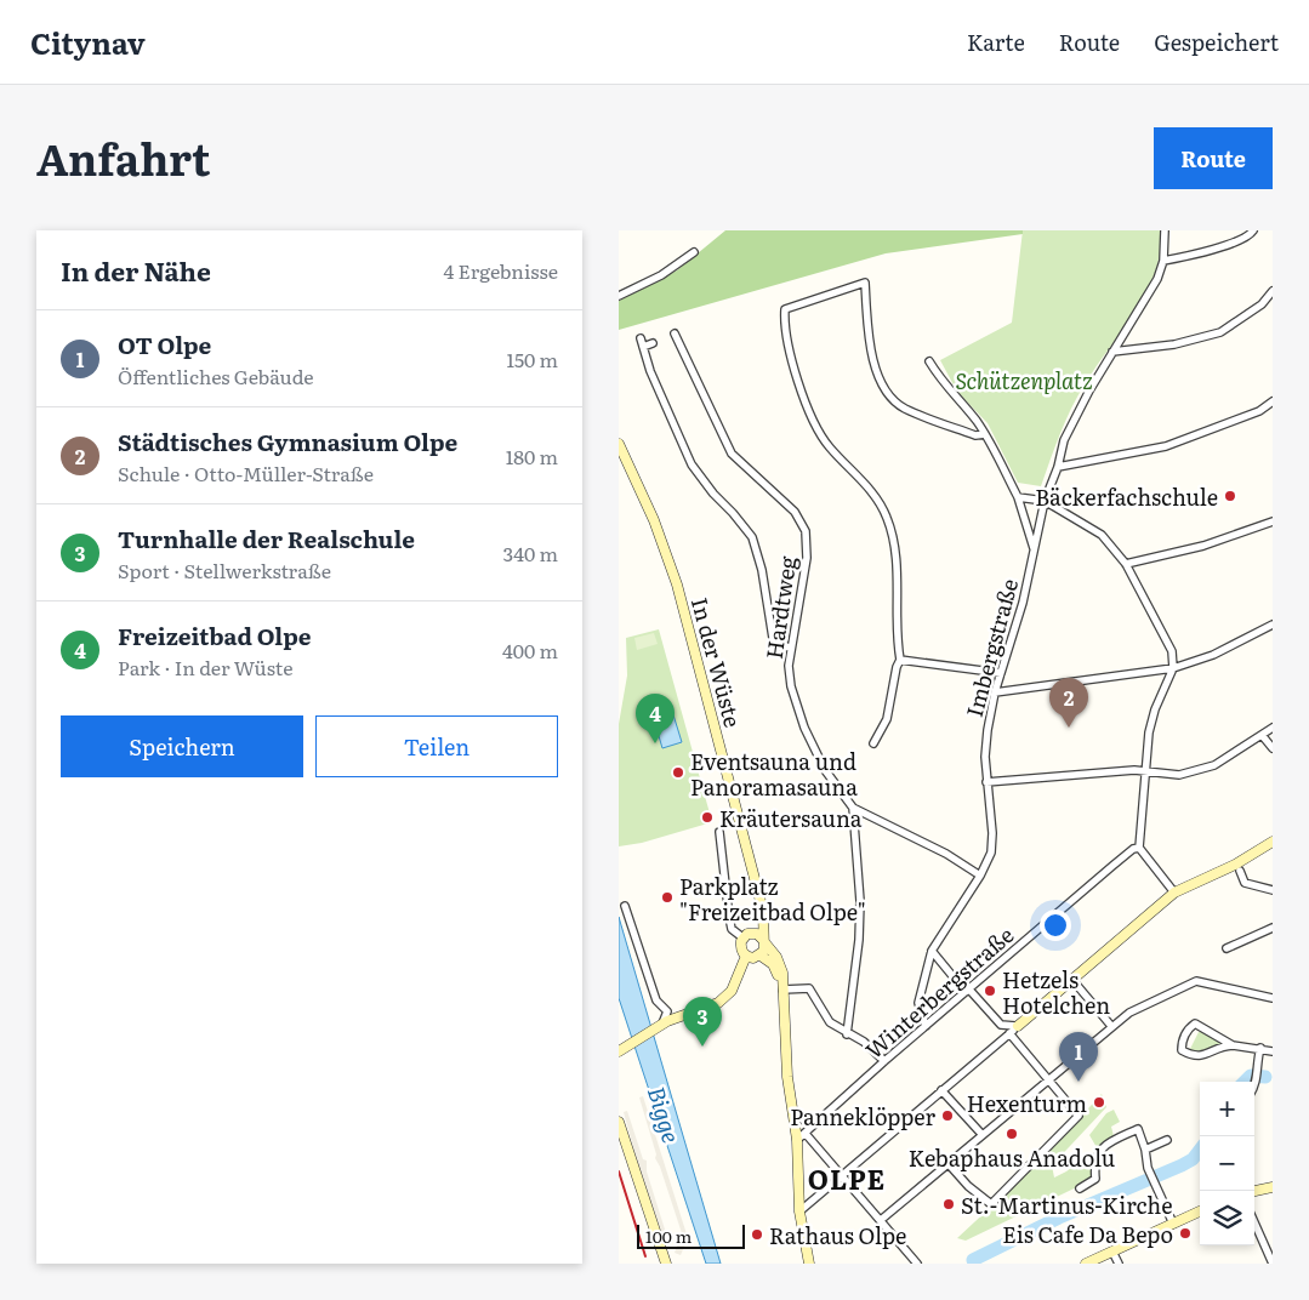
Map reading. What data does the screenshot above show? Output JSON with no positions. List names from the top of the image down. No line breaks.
{"streets":{"main road":["In der Wüste"],"street":["Hardtweg","Imbergstraße","Winterbergstraße"]},"crossings":[["Imbergstraße","Winterbergstraße"]],"districts":["OLPE"],"water":["Bigge"],"parks":["Schützenplatz"],"places":["Bäckerfachschule","Eventsauna und Panoramasauna","Kräutersauna","Parkplatz \"Freizeitbad Olpe\"","Hetzels Hotelchen","Hexenturm","Panneklöpper","Kebaphaus Anadolu","St.-Martinus-Kirche","Eis Cafe Da Bepo","Rathaus Olpe"],"scale_bar":"100 m","page":{"header":"Citynav","nav":["Karte","Route","Gespeichert"],"title":"Anfahrt","buttons":["Route",["Speichern","Teilen"]],"heading":["In der Nähe","4 Ergebnisse"],"list":[{"mark":"1","name":"OT Olpe","note":"Öffentliches Gebäude","value":"150 m"},{"mark":"2","name":"Städtisches Gymnasium Olpe","note":"Schule · Otto-Müller-Straße","value":"180 m"},{"mark":"3","name":"Turnhalle der Realschule","note":"Sport · Stellwerkstraße","value":"340 m"},{"mark":"4","name":"Freizeitbad Olpe","note":"Park · In der Wüste","value":"400 m"}],"pins":["2","4","3","1"],"map_buttons":["+","−"],"scale":"100 m"}}
